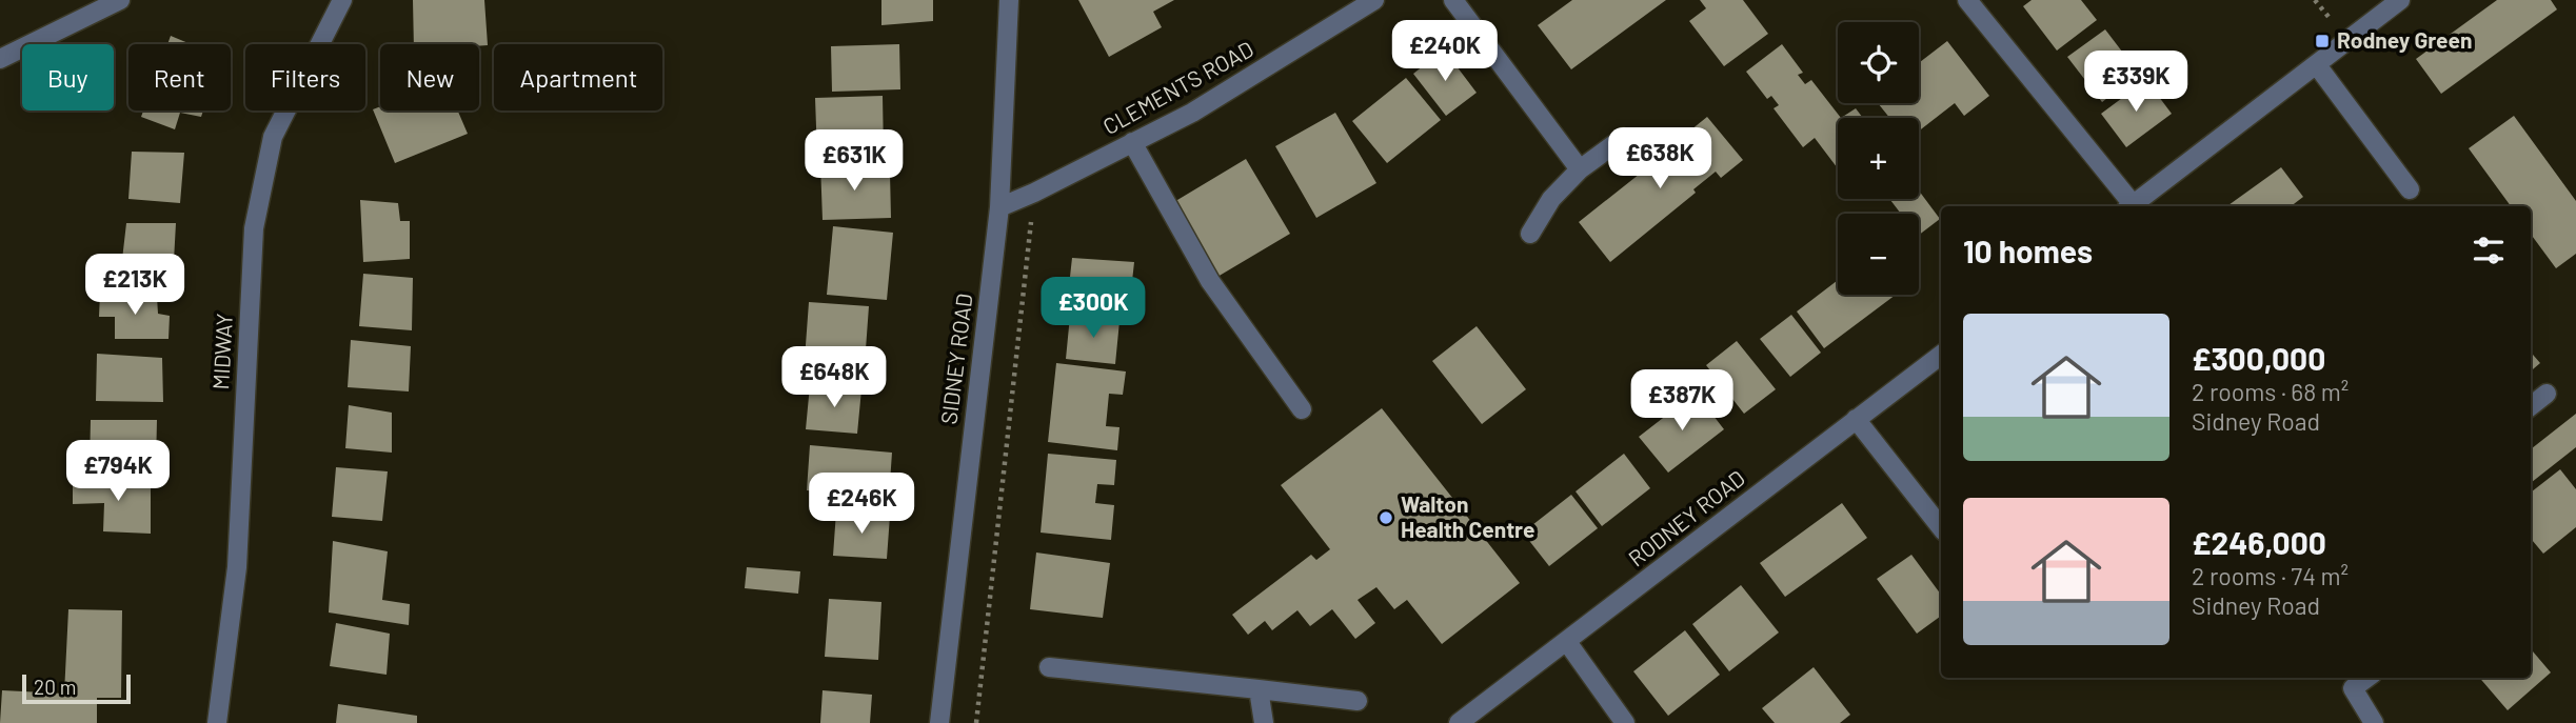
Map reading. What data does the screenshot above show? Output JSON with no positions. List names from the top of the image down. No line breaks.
{"streets":{"street":["CLEMENTS ROAD","MIDWAY","SIDNEY ROAD","RODNEY ROAD"]},"crossings":[["CLEMENTS ROAD","SIDNEY ROAD"]],"places":{"transit":["Rodney Green"],"other":["Walton Health Centre"]},"scale_bar":"20 m","page":{"price":["£240K","£339K","£638K","£631K","£213K","£300K","£648K","£387K","£794K","£246K"],"map_buttons":["+","−"],"chip":["Buy","Rent","Filters","New","Apartment"],"heading":"10 homes","list":[{"name":"£300,000","note":"2 rooms · 68 m² · Sidney Road"},{"name":"£246,000","note":"2 rooms · 74 m² · Sidney Road"}],"scale":"20 m"}}
